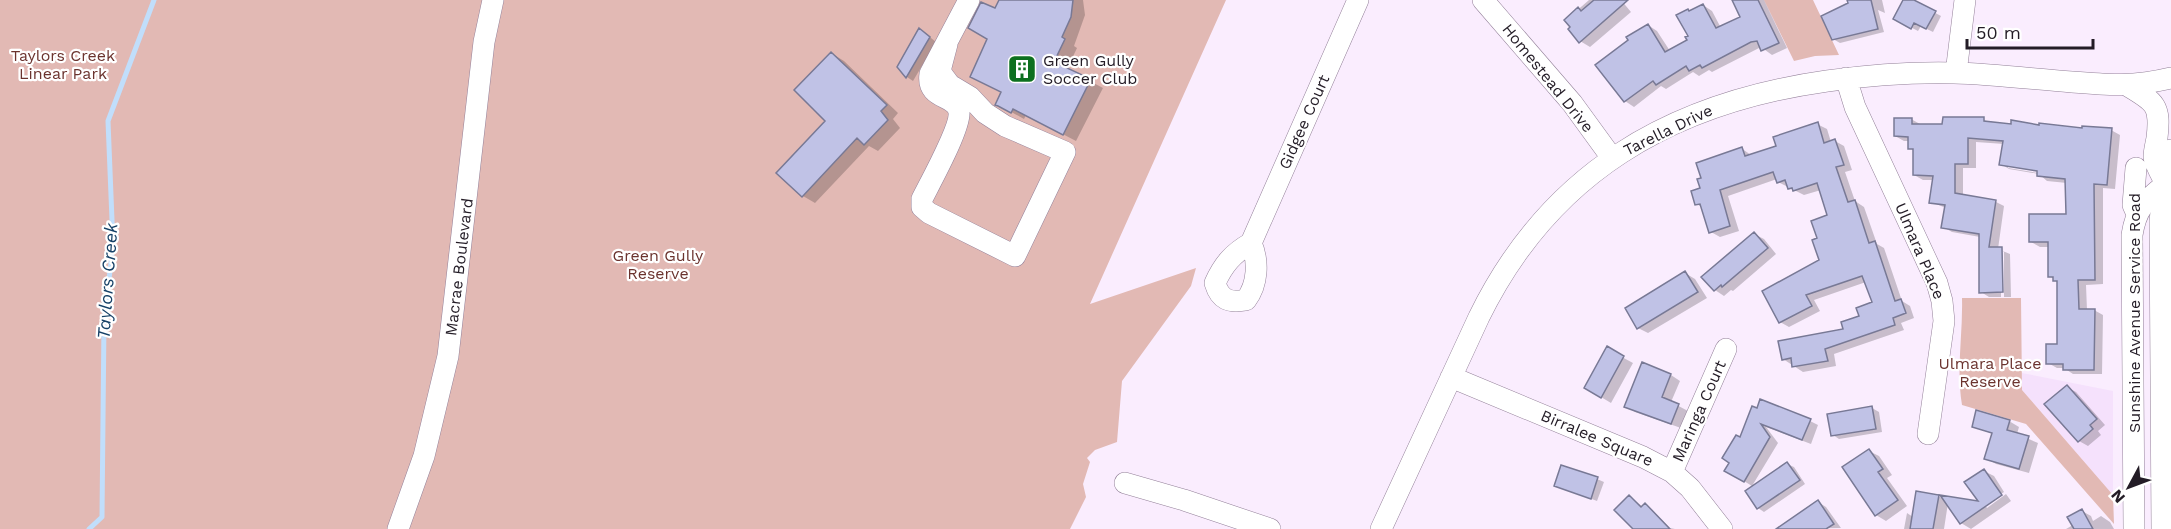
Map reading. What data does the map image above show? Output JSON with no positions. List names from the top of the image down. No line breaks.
{"streets":{"street":["Homestead Drive","Gidgee Court","Tarella Drive","Ulmara Place","Macrae Boulevard","Sunshine Avenue Service Road","Maringa Court","Birralee Square"]},"crossings":[["Homestead Drive","Tarella Drive"],["Tarella Drive","Ulmara Place"],["Tarella Drive","Birralee Square"],["Maringa Court","Birralee Square"]],"water":["Taylors Creek"],"parks":["Taylors Creek Linear Park","Green Gully Reserve","Ulmara Place Reserve"],"places":{"building":["Green Gully Soccer Club"]},"scale_bar":"50 m","north":"bottom left"}
